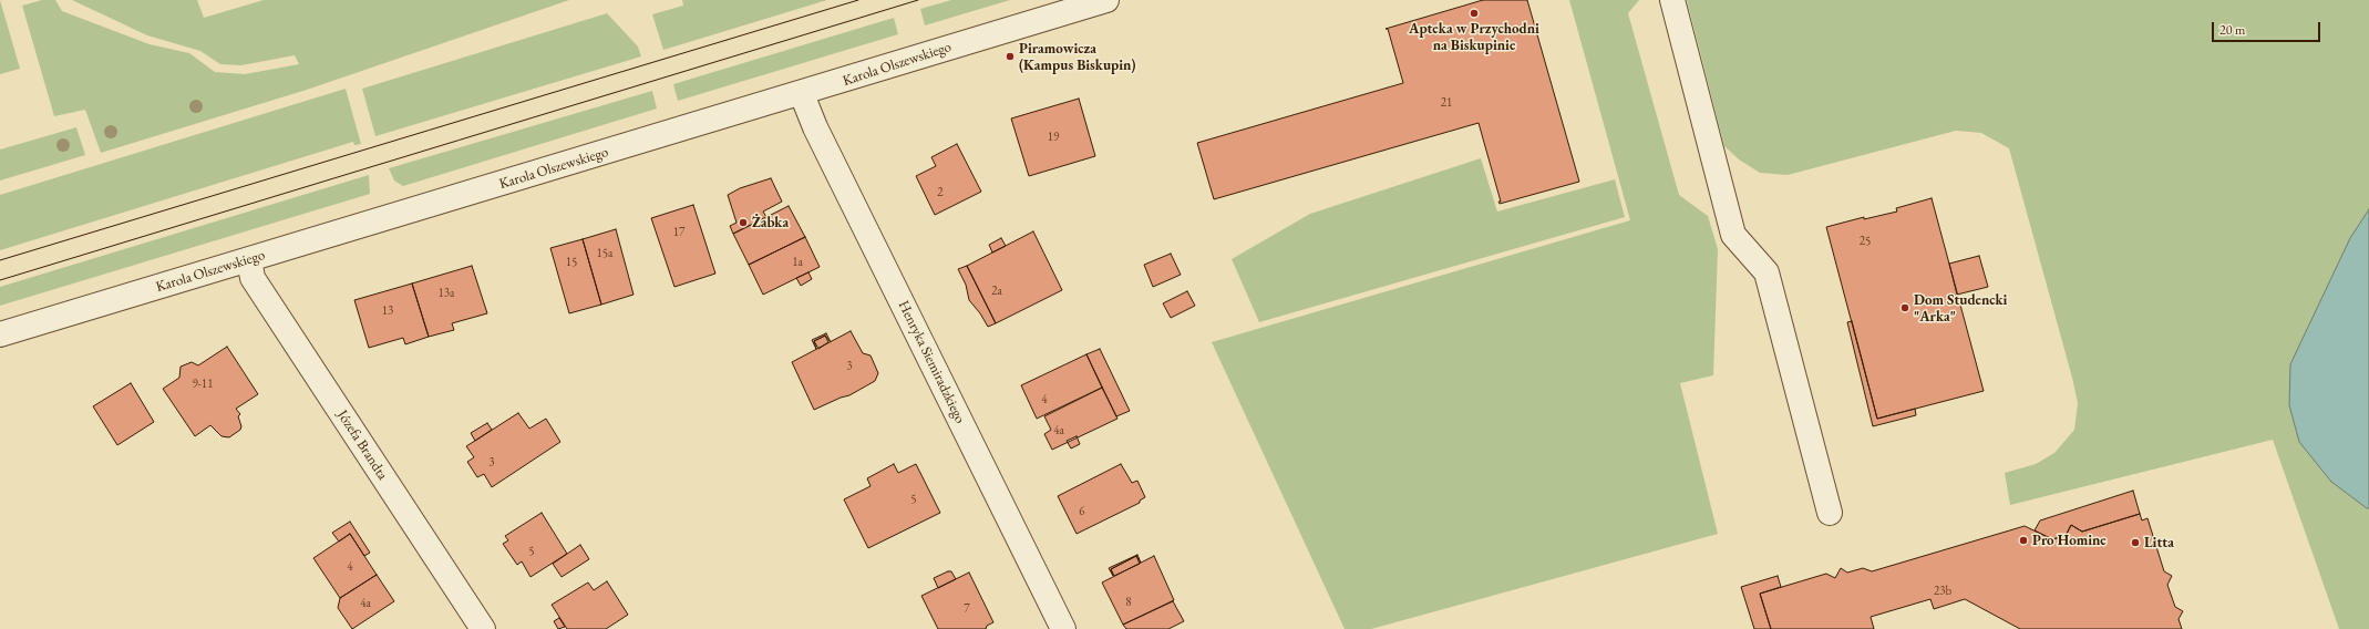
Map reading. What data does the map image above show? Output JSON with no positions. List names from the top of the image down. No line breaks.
{"streets":{"street":["Karola Olszewskiego","Henryka Siemiradzkiego","Józefa Brandta"]},"crossings":[["Karola Olszewskiego","Henryka Siemiradzkiego"],["Karola Olszewskiego","Józefa Brandta"]],"places":["Apteka w Przychodni na Biskupinie","Piramowicza (Kampus Biskupin)","Żabka","Dom Studencki \"Arka\"","Pro Homine","Litta"],"house_numbers":["21","19","2","17","25","15a","15","1a","2a","13a","13","3","9-11","4","4a","3","5","6","5","4","23b","8","4a","7"],"scale_bar":"20 m"}
